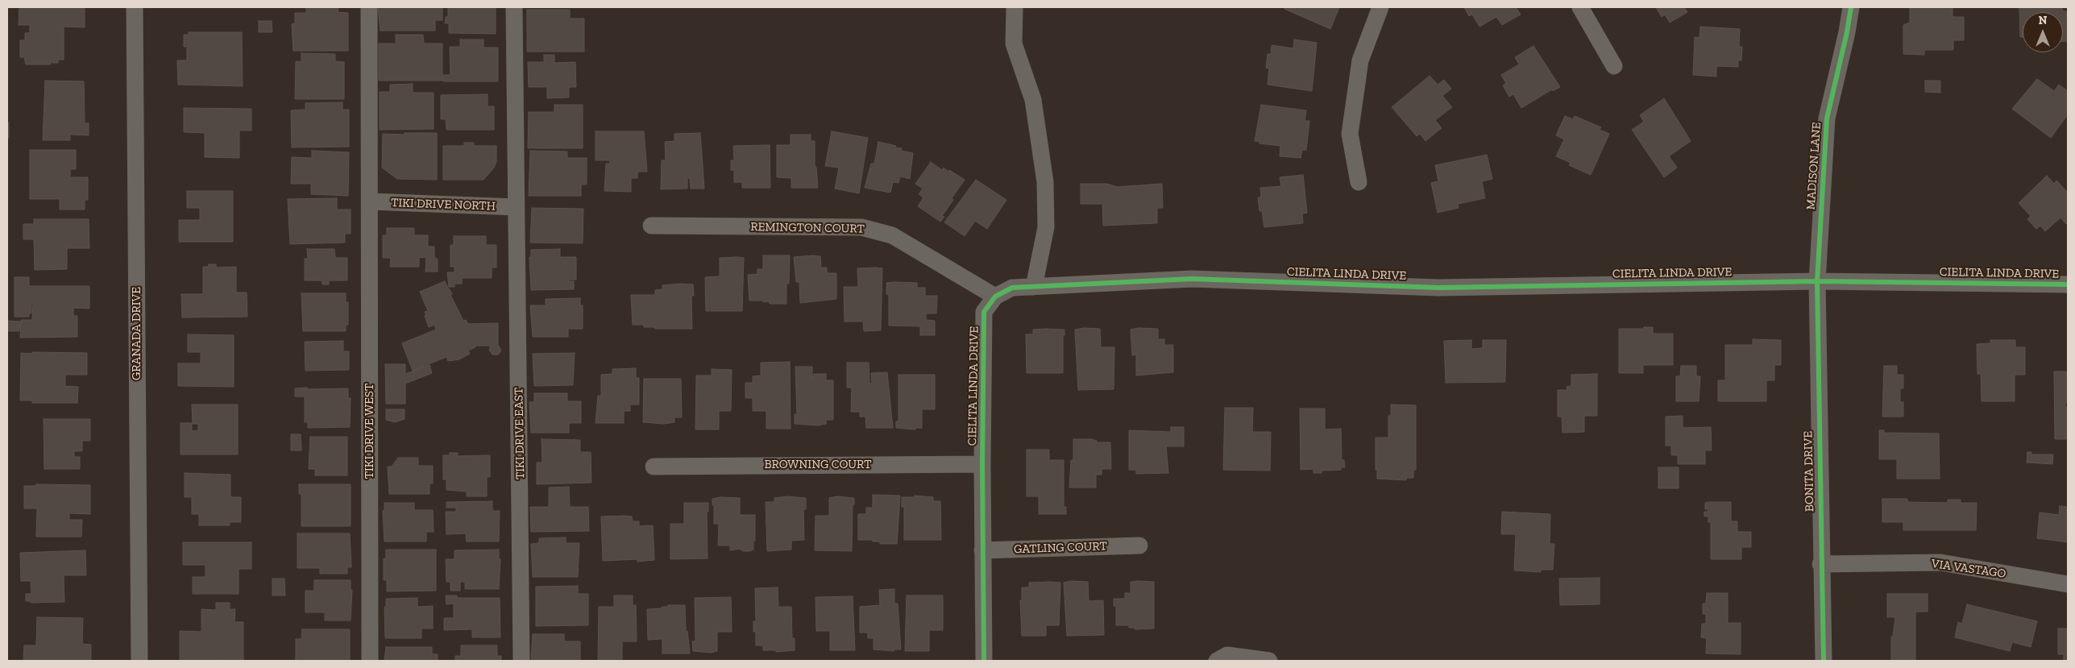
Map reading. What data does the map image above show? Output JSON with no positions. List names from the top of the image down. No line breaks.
{"streets":{"street":["MADISON LANE","TIKI DRIVE NORTH","REMINGTON COURT","CIELITA LINDA DRIVE","GRANADA DRIVE","TIKI DRIVE WEST","TIKI DRIVE EAST","BROWNING COURT","BONITA DRIVE","GATLING COURT","VIA VASTAGO"]},"crossings":[["MADISON LANE","CIELITA LINDA DRIVE"],["MADISON LANE","BONITA DRIVE"],["TIKI DRIVE NORTH","TIKI DRIVE WEST"],["TIKI DRIVE NORTH","TIKI DRIVE EAST"],["REMINGTON COURT","CIELITA LINDA DRIVE"],["CIELITA LINDA DRIVE","BROWNING COURT"],["CIELITA LINDA DRIVE","BONITA DRIVE"],["CIELITA LINDA DRIVE","GATLING COURT"],["BONITA DRIVE","VIA VASTAGO"]],"north":"top"}
